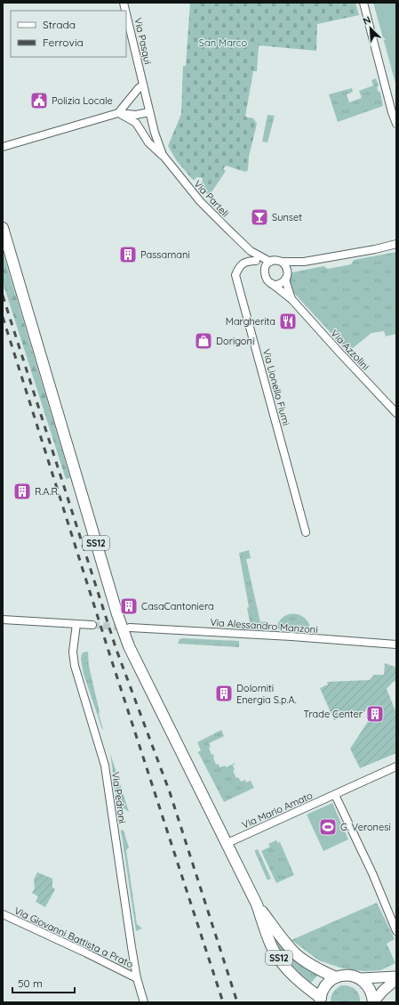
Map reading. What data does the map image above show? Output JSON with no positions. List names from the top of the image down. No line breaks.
{"streets":{"main road":["SS12"],"street":["Via Pasqui","Via Parteli","Via Azzolini","Via Lionello Fiumi","Via Alessandro Manzoni","Via Pedroni","Via Mario Amato","Via Giovanni Battista a Prato"]},"crossings":[["Via Pasqui","Via Parteli"],["Via Parteli","Via Azzolini"],["Via Parteli","Via Lionello Fiumi"],["SS12","Via Mario Amato"],["Via Pedroni","Via Giovanni Battista a Prato"]],"parks":["San Marco"],"places":{"public building":["Polizia Locale"],"bar":["Sunset"],"building":["Passamani","R.A.R.","CasaCantoniera","Dolomiti Energia S.p.A.","Trade Center"],"restaurant":["Margherita"],"shop":["Dorigoni"],"sports":["G. Veronesi"]},"legend":["Strada","Ferrovia"],"scale_bar":"50 m","north":"top left"}
